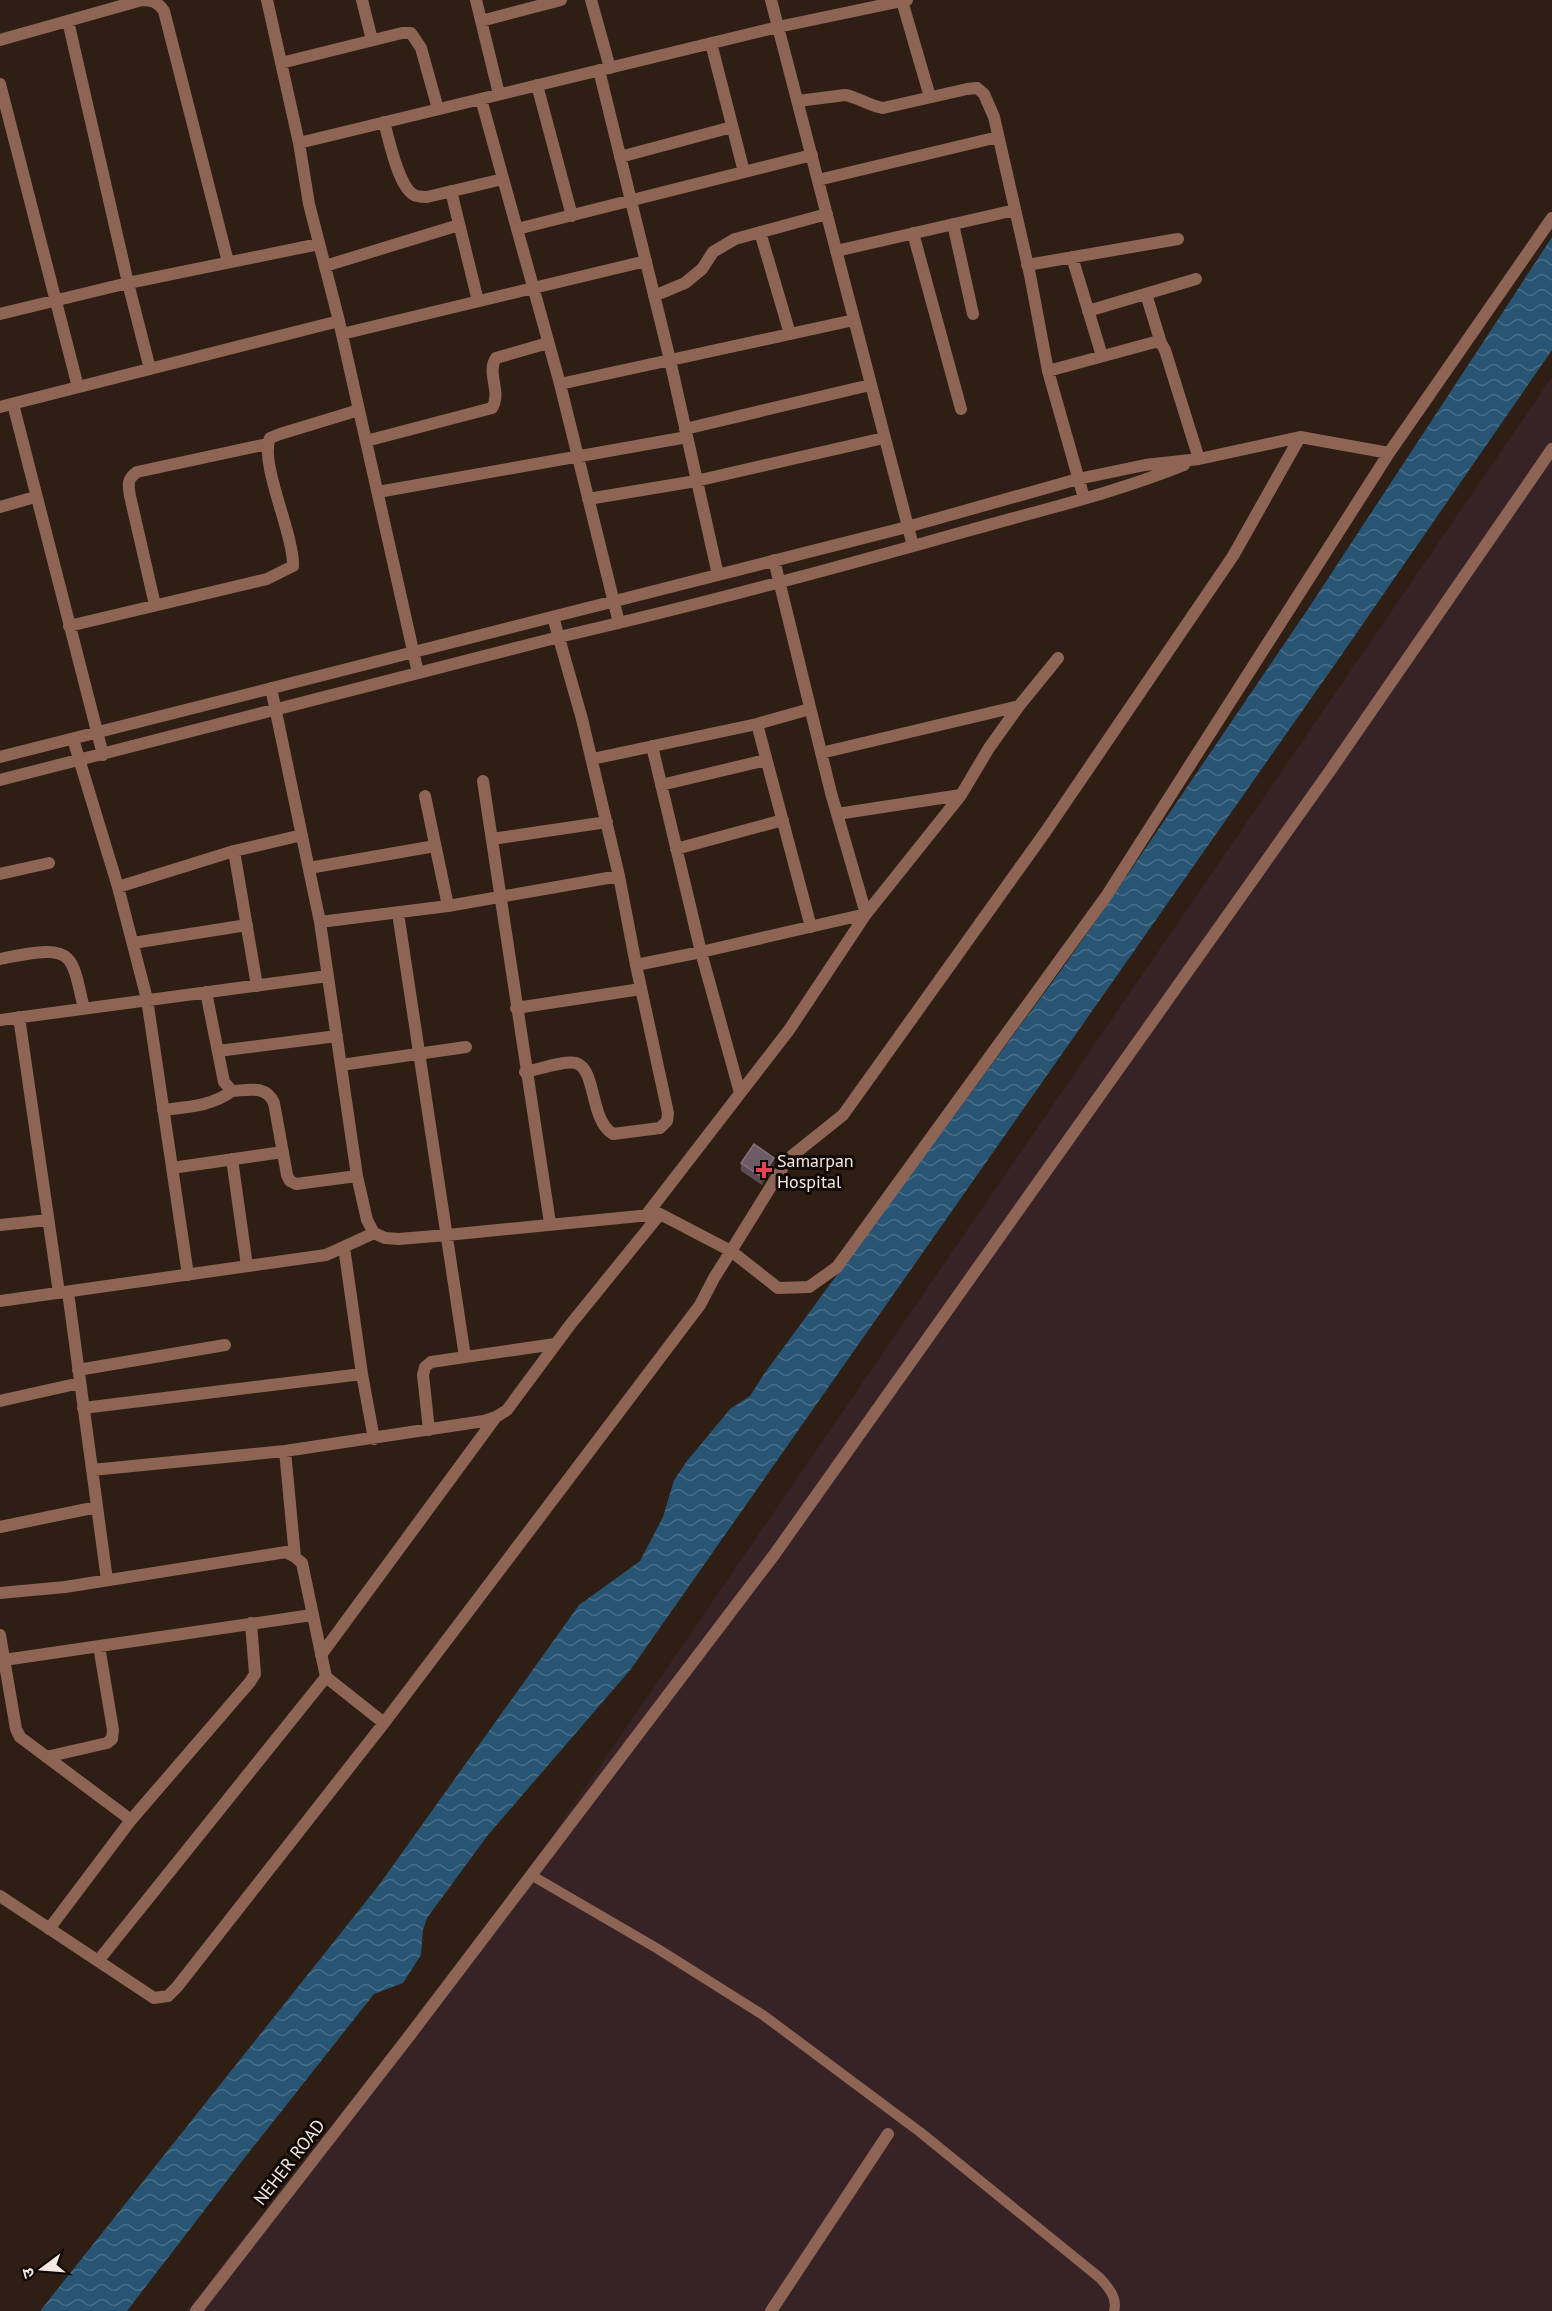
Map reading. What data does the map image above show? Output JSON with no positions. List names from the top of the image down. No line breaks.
{"streets":{"street":["NEHER ROAD"]},"places":{"health":["Samarpan Hospital"]},"north":"left"}
